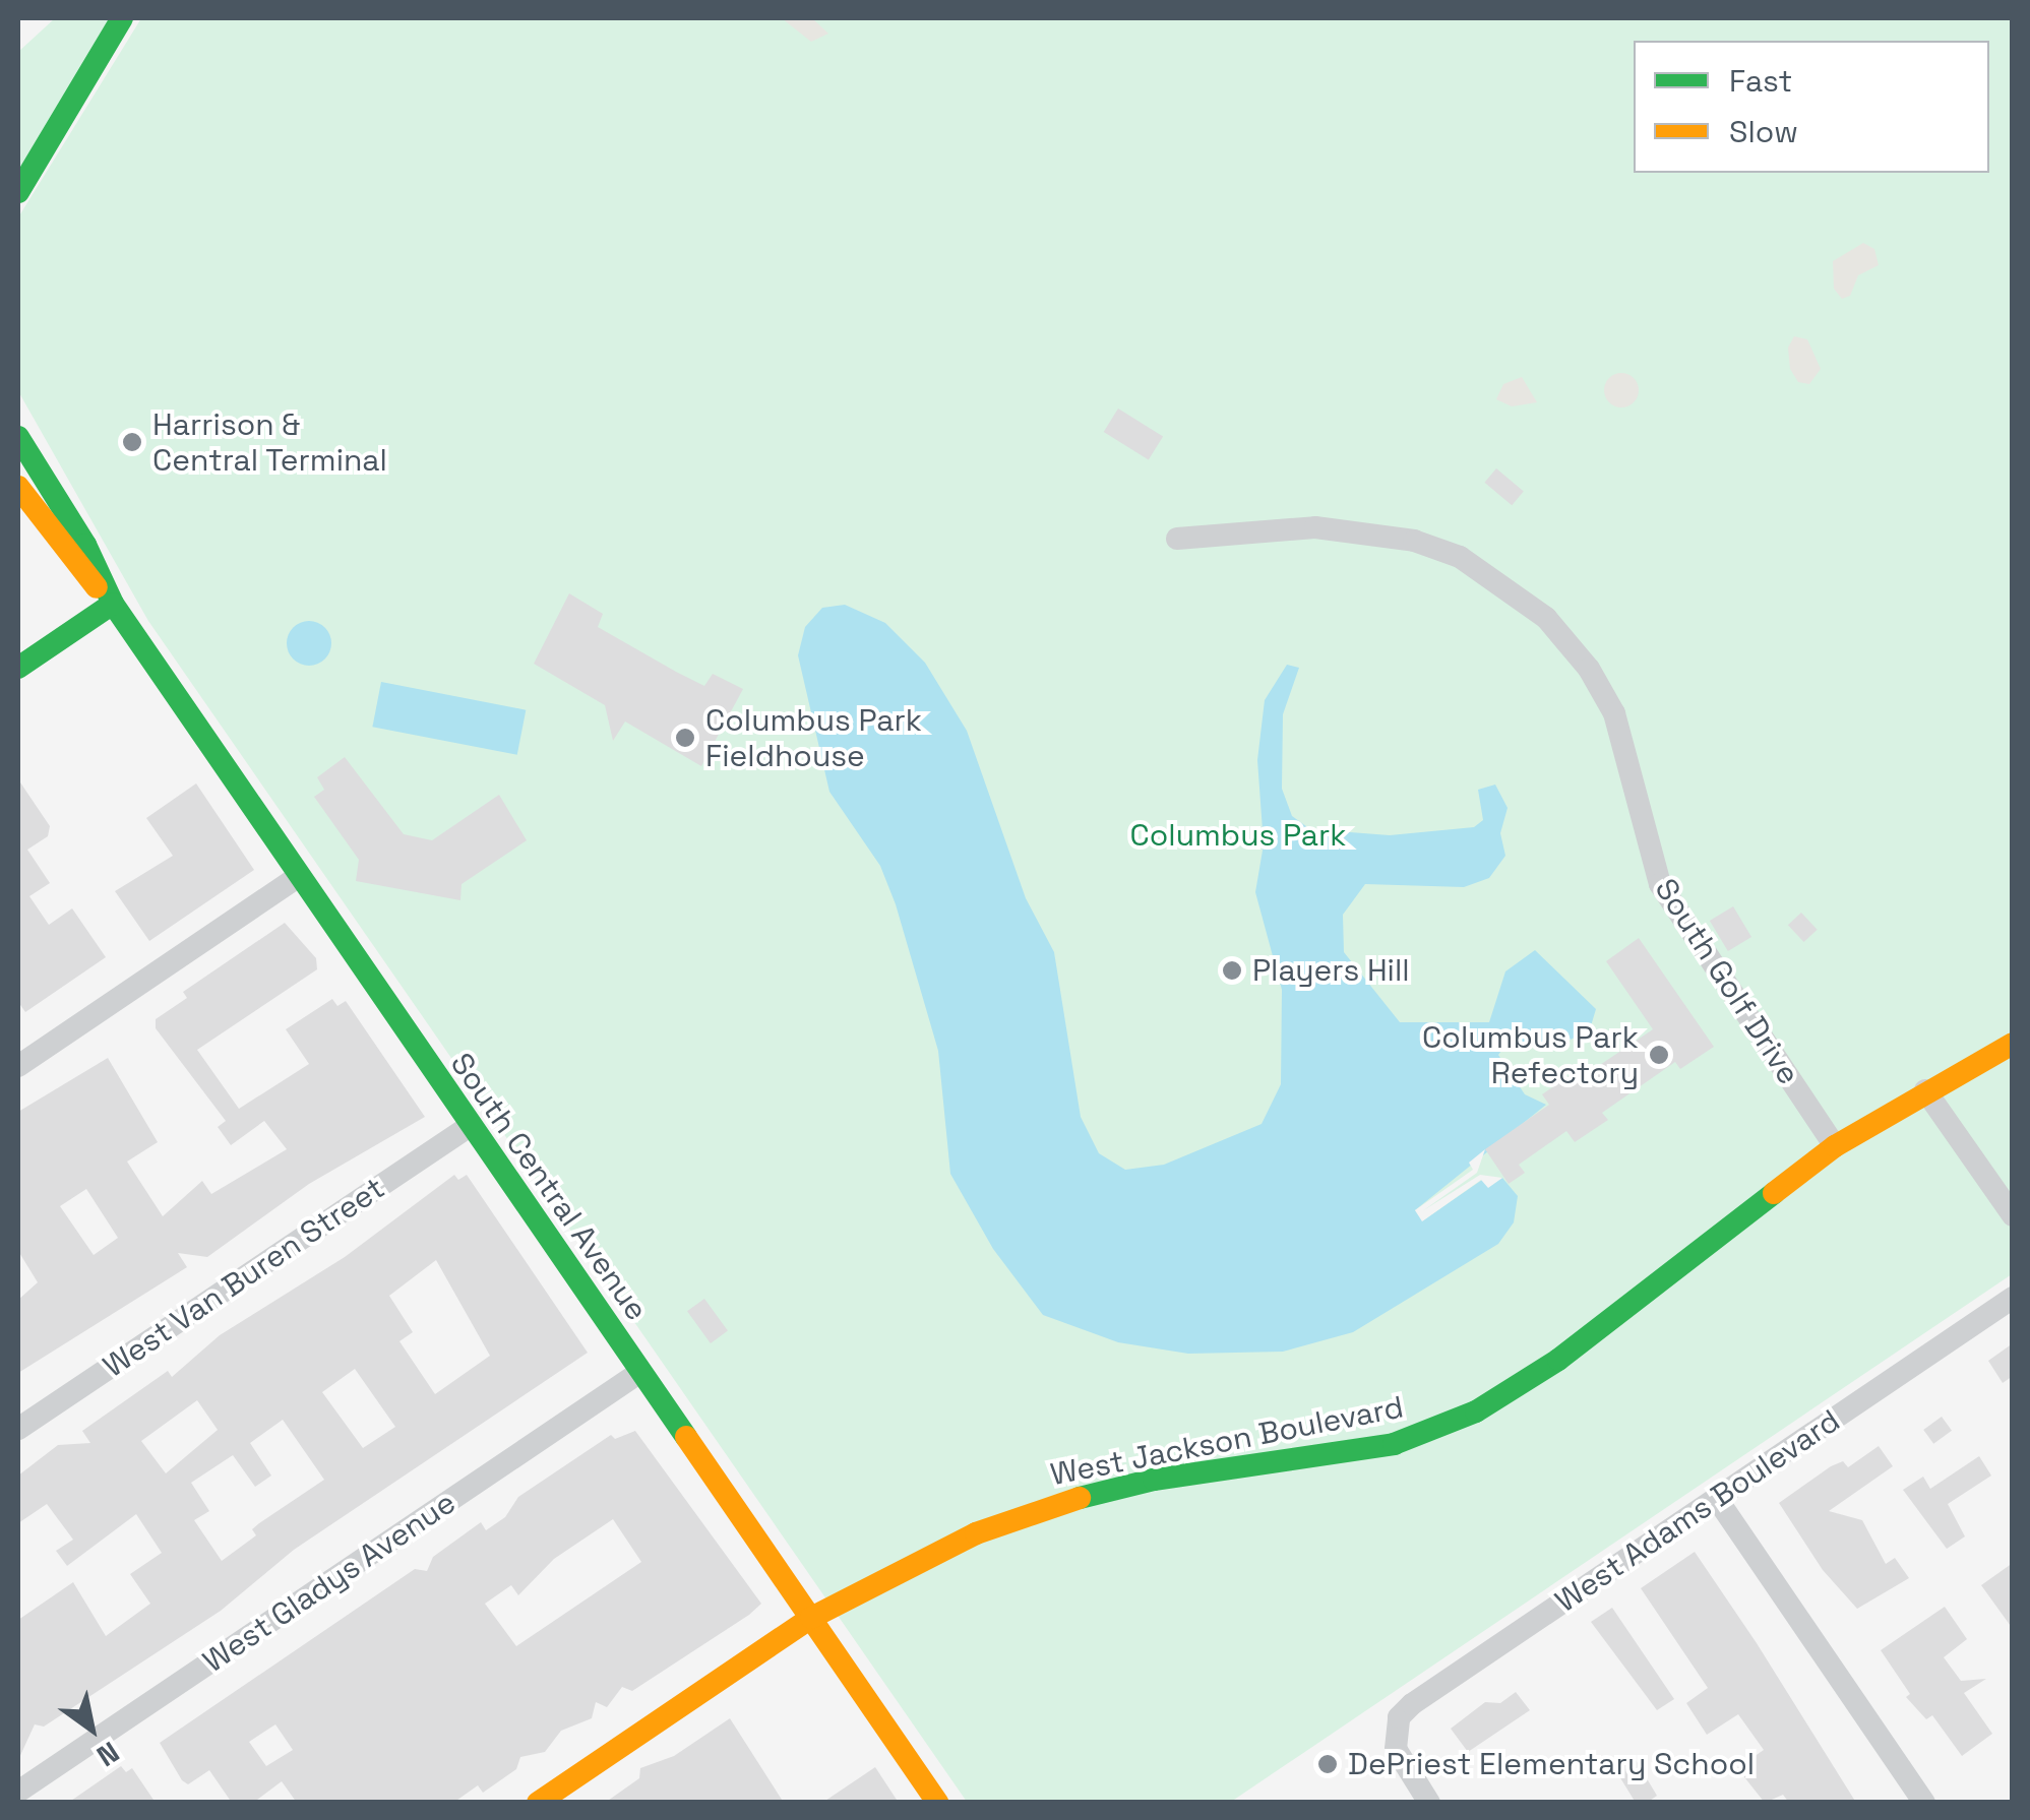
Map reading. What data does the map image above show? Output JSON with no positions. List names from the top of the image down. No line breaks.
{"streets":{"main road":["South Central Avenue","West Jackson Boulevard"],"street":["South Golf Drive","West Van Buren Street","West Adams Boulevard","West Gladys Avenue"]},"crossings":[["South Golf Drive","West Jackson Boulevard"],["South Central Avenue","West Van Buren Street"],["South Central Avenue","West Jackson Boulevard"],["South Central Avenue","West Gladys Avenue"]],"parks":["Columbus Park"],"places":["Harrison & Central Terminal","Columbus Park Fieldhouse","Players Hill","Columbus Park Refectory","DePriest Elementary School"],"legend":["Fast","Slow"],"north":"bottom right"}
